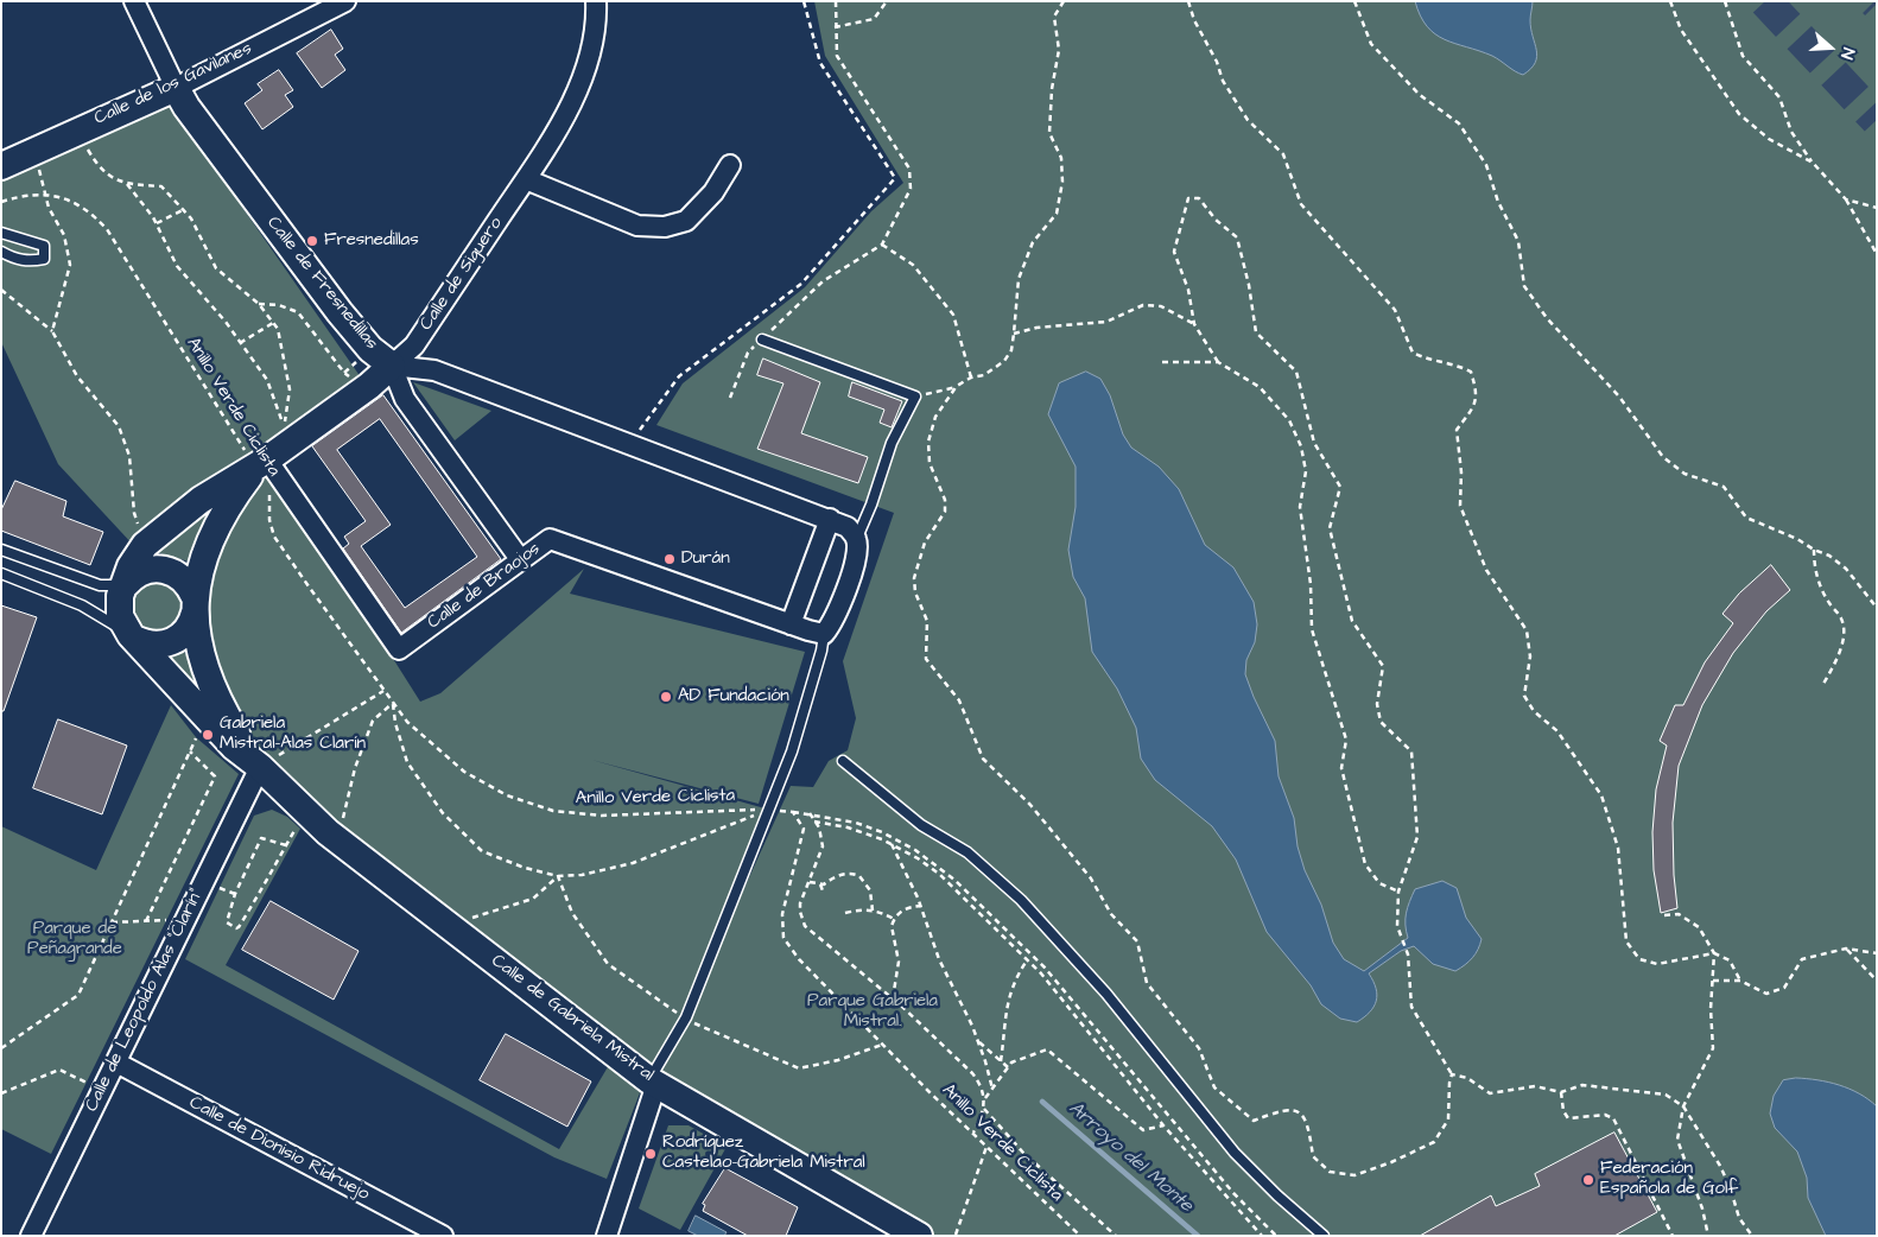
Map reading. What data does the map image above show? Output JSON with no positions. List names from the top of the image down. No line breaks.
{"streets":{"street":["Calle de los Gavilanes","Calle de Siguero","Calle de Fresnedillas","Calle de Braojos","Calle de Leopoldo Alas \"Clarín\"","Calle de Gabriela Mistral","Calle de Dionisio Ridruejo"],"path":["Anillo Verde Ciclista"]},"crossings":[["Calle de los Gavilanes","Calle de Fresnedillas"],["Calle de Siguero","Calle de Fresnedillas"],["Calle de Siguero","Calle de Gabriela Mistral"],["Calle de Fresnedillas","Calle de Braojos"],["Calle de Fresnedillas","Calle de Gabriela Mistral"],["Anillo Verde Ciclista","Calle de Braojos"],["Anillo Verde Ciclista","Calle de Gabriela Mistral"],["Calle de Braojos","Calle de Gabriela Mistral"],["Calle de Leopoldo Alas \"Clarín\"","Calle de Gabriela Mistral"],["Calle de Leopoldo Alas \"Clarín\"","Calle de Dionisio Ridruejo"]],"water":["Arroyo del Monte"],"parks":["Parque de Peñagrande","Parque Gabriela Mistral."],"places":["Fresnedillas","Durán","AD Fundación","Gabriela Mistral-Alas Clarín","Rodríguez Castelao-Gabriela Mistral","Federación Española de Golf"],"north":"right"}
